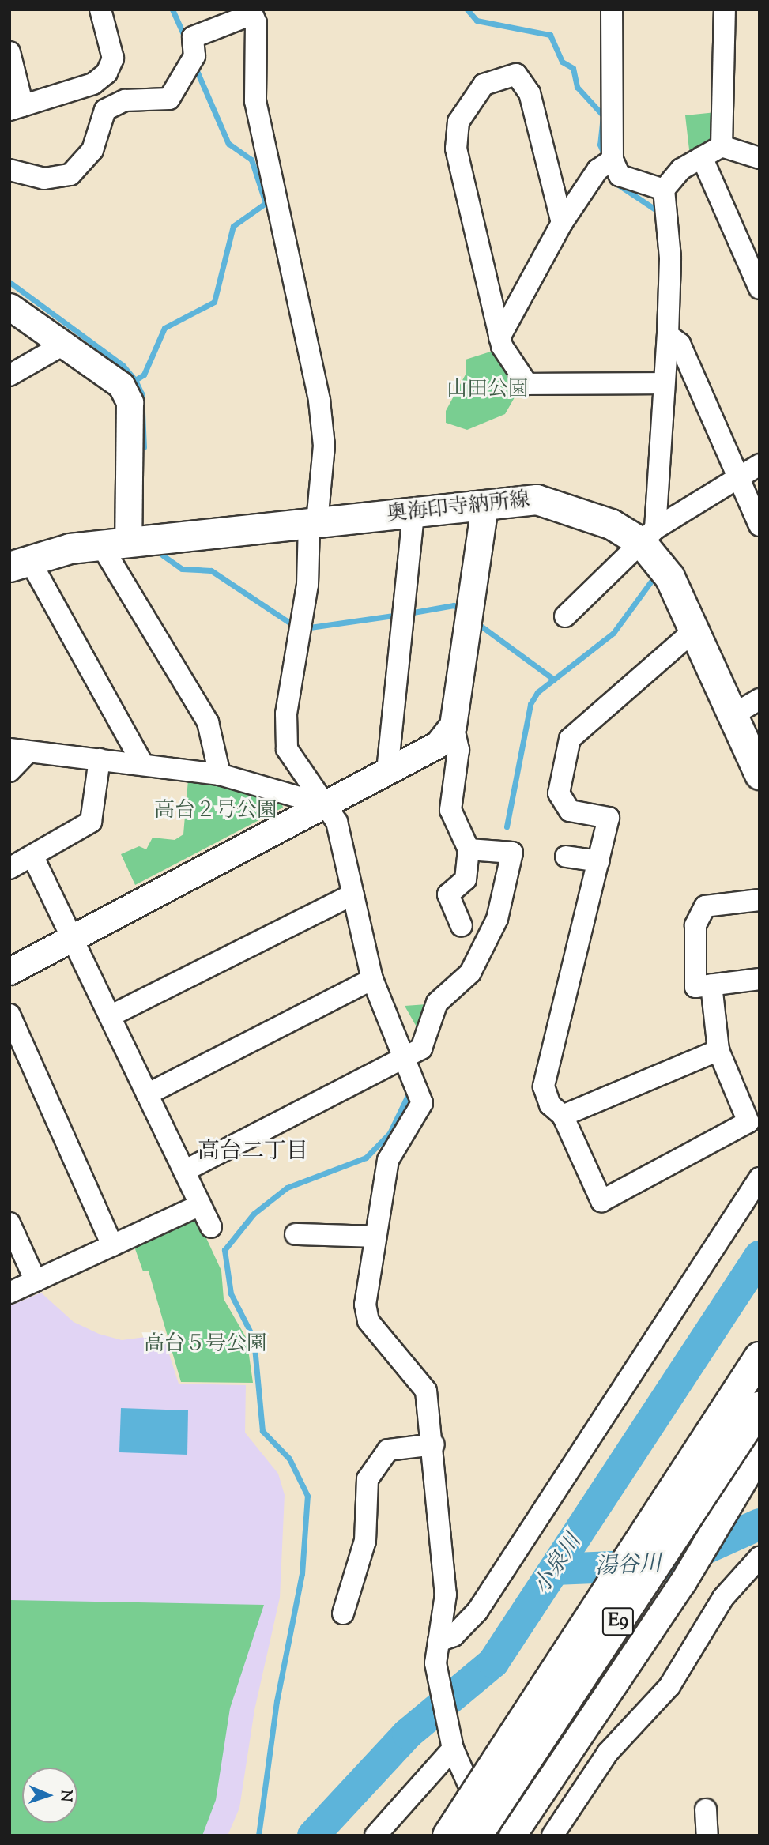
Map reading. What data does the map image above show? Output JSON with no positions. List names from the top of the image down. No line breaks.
{"streets":{"highway":["E9"],"main road":["奥海印寺納所線"]},"districts":["高台二丁目"],"water":["小泉川","湯谷川"],"parks":["山田公園","高台２号公園","高台５号公園"],"north":"right"}
